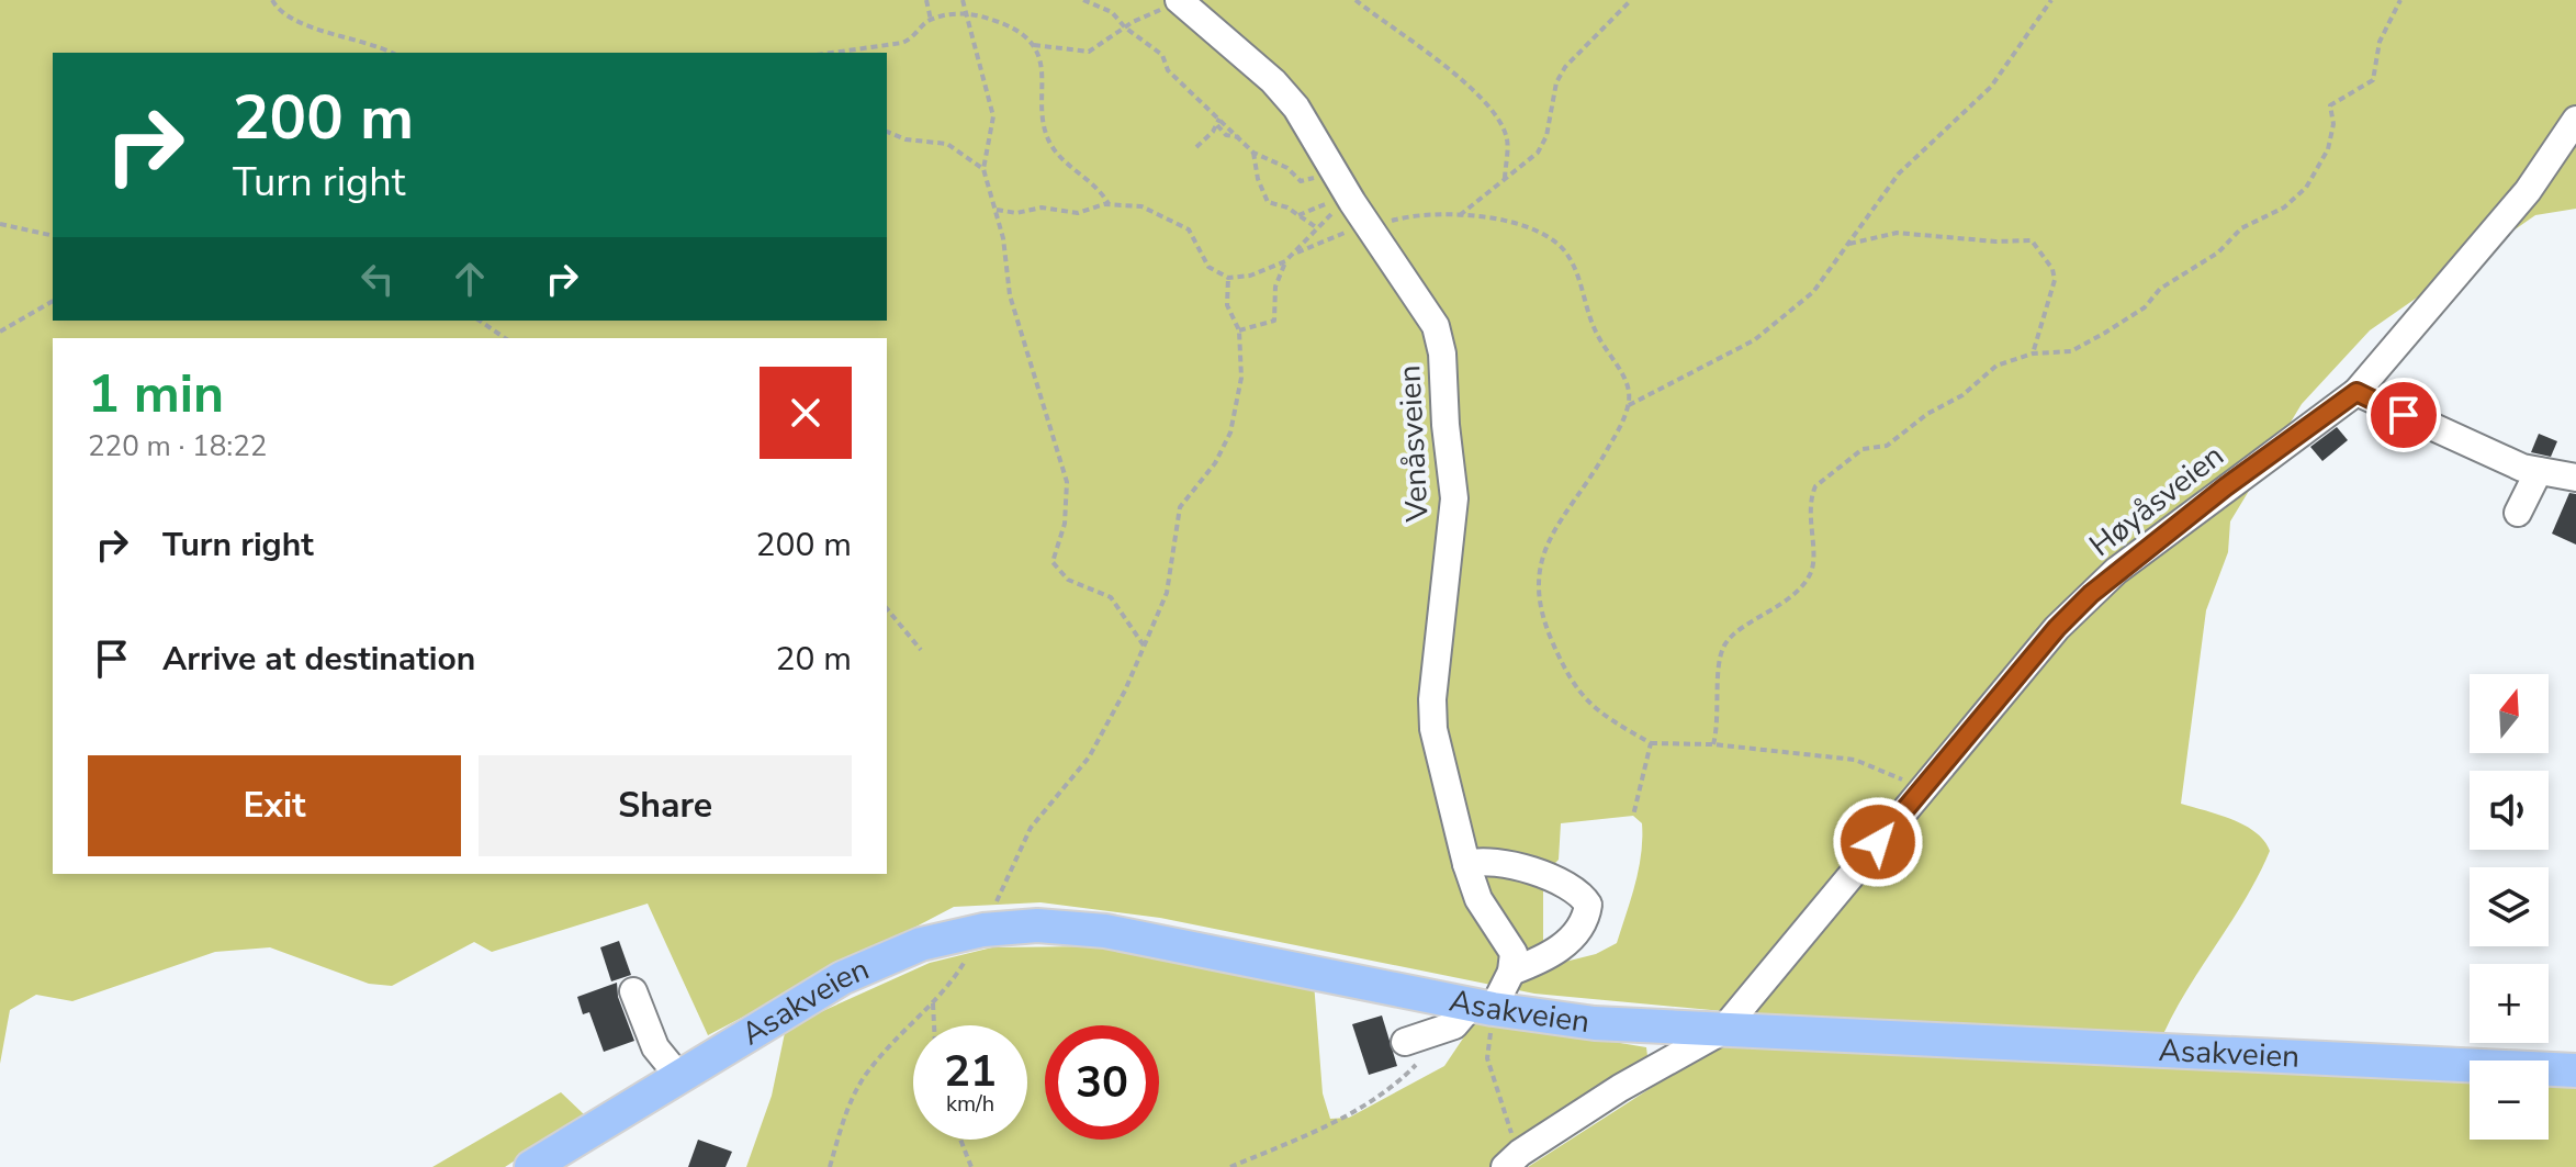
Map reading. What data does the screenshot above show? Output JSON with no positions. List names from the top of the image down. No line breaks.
{"streets":{"main road":["Asakveien"],"street":["Venåsveien","Høyåsveien"]},"crossings":[["Høyåsveien","Asakveien"]],"north":"top","page":{"turn":["200 m","Turn right"],"heading":["1 min","220 m · 18:22"],"list":[{"name":"Turn right","value":"200 m"},{"name":"Arrive at destination","value":"20 m"}],"map_buttons":["+","−"],"buttons":["Exit","Share"],"speed":"21 km/h","limit":"30"}}
